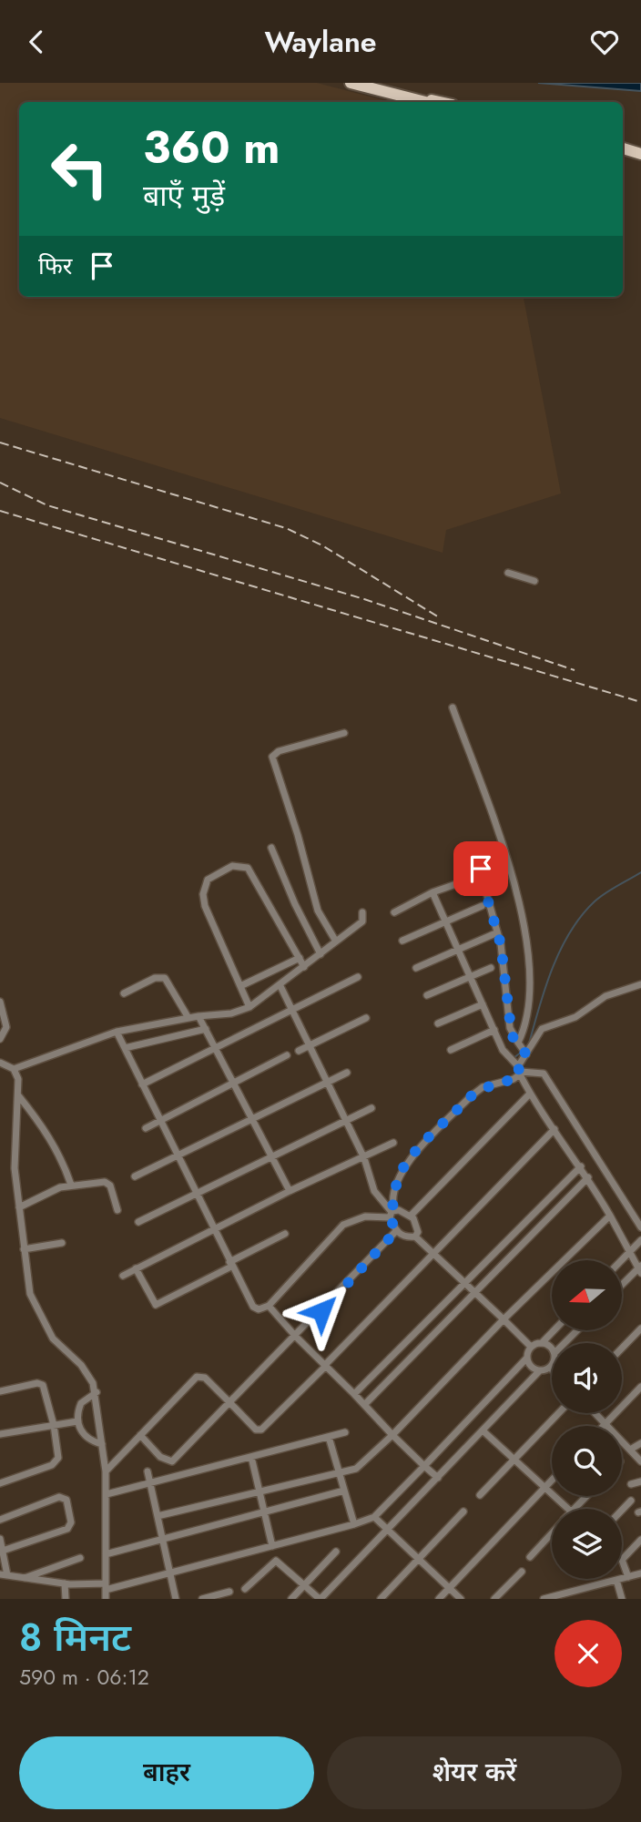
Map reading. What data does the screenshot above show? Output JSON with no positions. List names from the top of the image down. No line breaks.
{"north":"left","page":{"header":"Waylane","turn":["360 m","बाएँ मुड़ें"],"then":"फिर","heading":["8 मिनट","590 m · 06:12"],"buttons":["बाहर","शेयर करें"]}}
